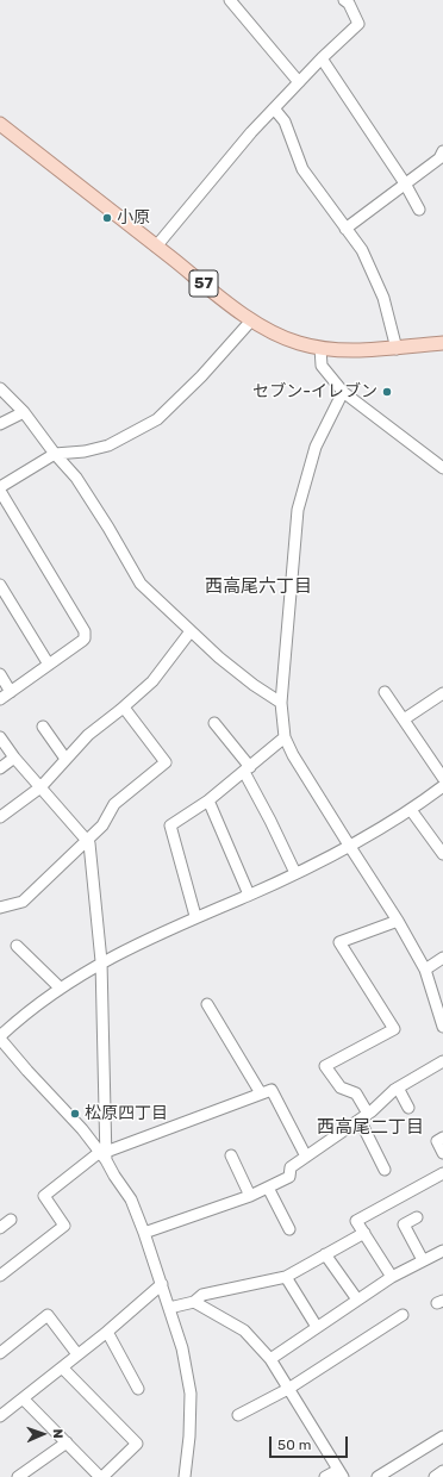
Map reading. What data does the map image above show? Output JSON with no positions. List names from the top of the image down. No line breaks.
{"streets":{"main road":["57"]},"districts":["西高尾六丁目","西高尾二丁目"],"places":["小原","セブン-イレブン","松原四丁目"],"scale_bar":"50 m","north":"right"}
